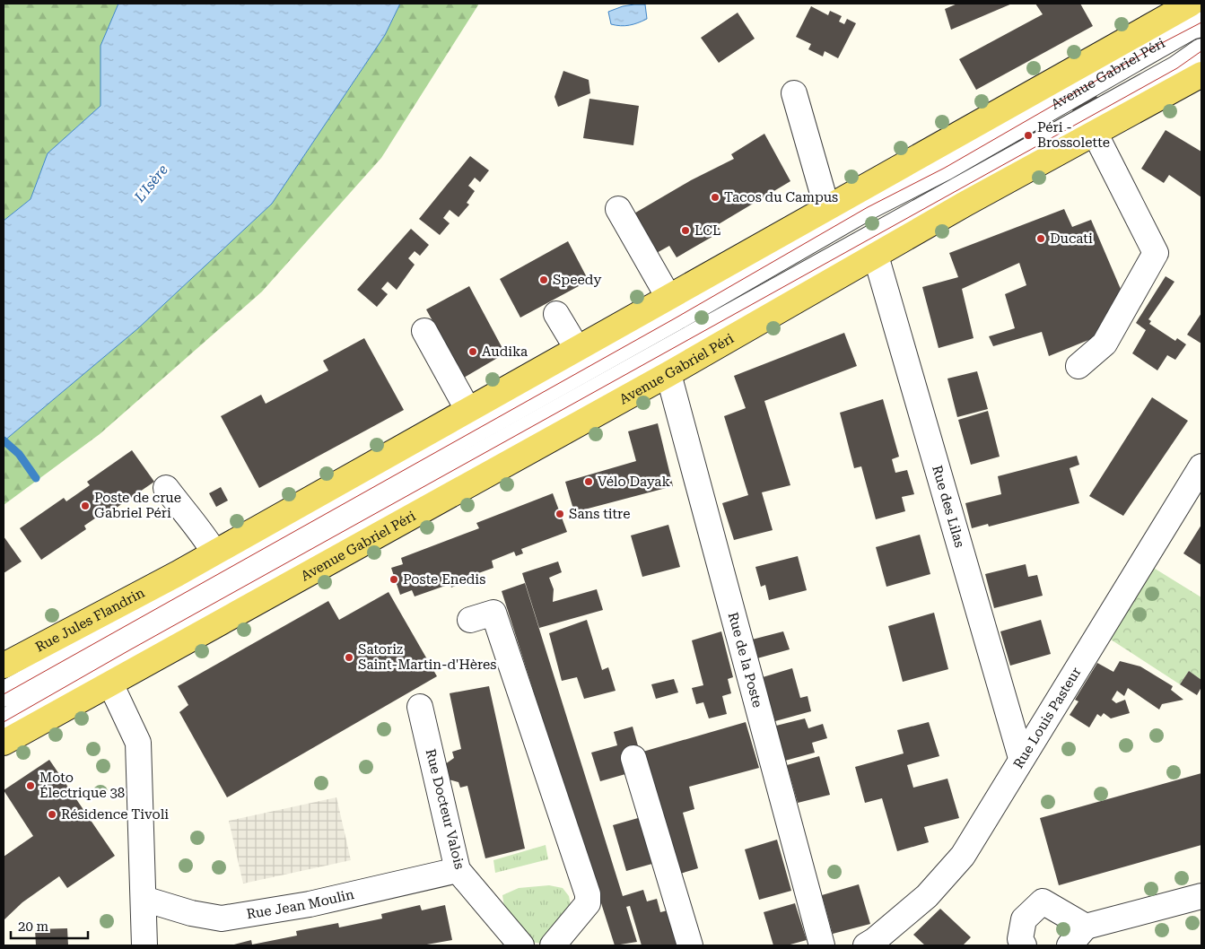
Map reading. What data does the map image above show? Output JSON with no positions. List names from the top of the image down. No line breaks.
{"streets":{"main road":["Avenue Gabriel Péri","Rue Jules Flandrin"],"street":["Rue des Lilas","Rue de la Poste","Rue Louis Pasteur","Rue Docteur Valois","Rue Jean Moulin"]},"crossings":[["Avenue Gabriel Péri","Rue des Lilas"],["Avenue Gabriel Péri","Rue Jules Flandrin"],["Avenue Gabriel Péri","Rue de la Poste"],["Rue des Lilas","Rue Louis Pasteur"],["Rue Docteur Valois","Rue Jean Moulin"]],"water":["L'Isère"],"places":["Péri - Brossolette","Tacos du Campus","LCL","Ducati","Speedy","Audika","Vélo Dayak","Poste de crue Gabriel Péri","Sans titre","Poste Enedis","Satoriz Saint-Martin-d'Hères","Moto Électrique 38","Résidence Tivoli"],"scale_bar":"20 m"}
